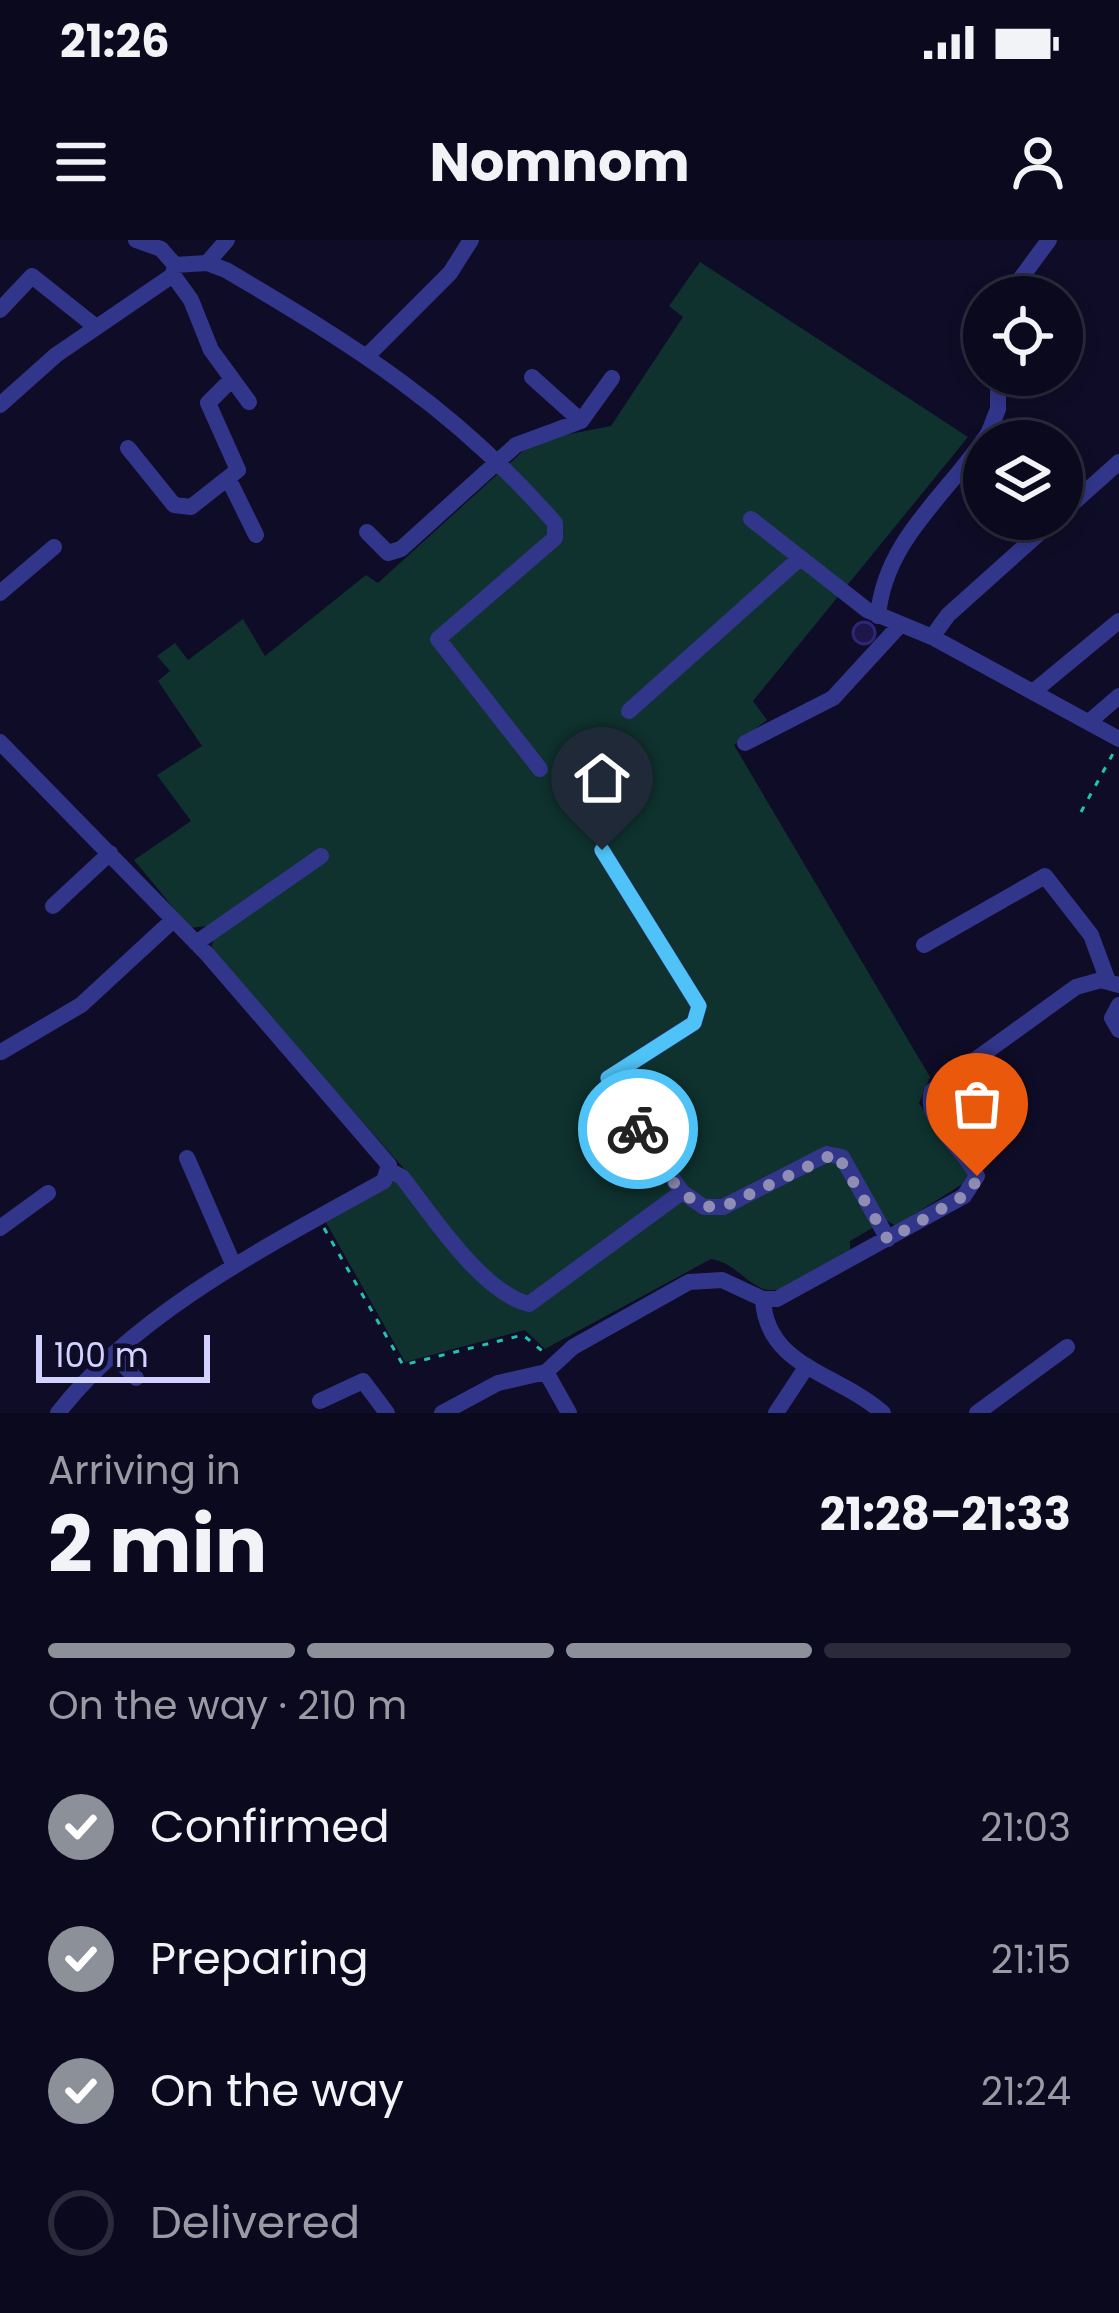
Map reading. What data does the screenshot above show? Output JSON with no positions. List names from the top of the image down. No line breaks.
{"scale_bar":"100 m","page":{"status":"21:26","header":"Nomnom","scale":"100 m","heading":["2 min","Arriving in","21:28–21:33"],"bar":"On the way · 210 m","list":[["Confirmed","21:03"],["Preparing","21:15"],["On the way","21:24"],"Delivered"]}}
